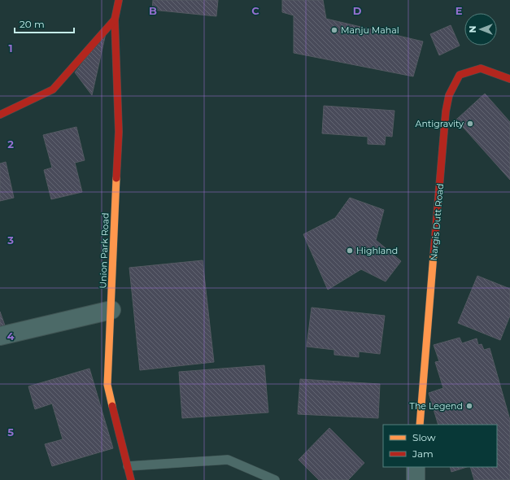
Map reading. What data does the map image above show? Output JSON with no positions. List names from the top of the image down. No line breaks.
{"streets":{"street":["Nargis Dutt Road","Union Park Road"]},"places":["Manju Mahal","Antigravity","Highland","The Legend"],"legend":["Slow","Jam"],"scale_bar":"20 m","north":"left","grid":{"columns":["B","C","D","E"],"rows":["1","2","3","4","5"]}}
